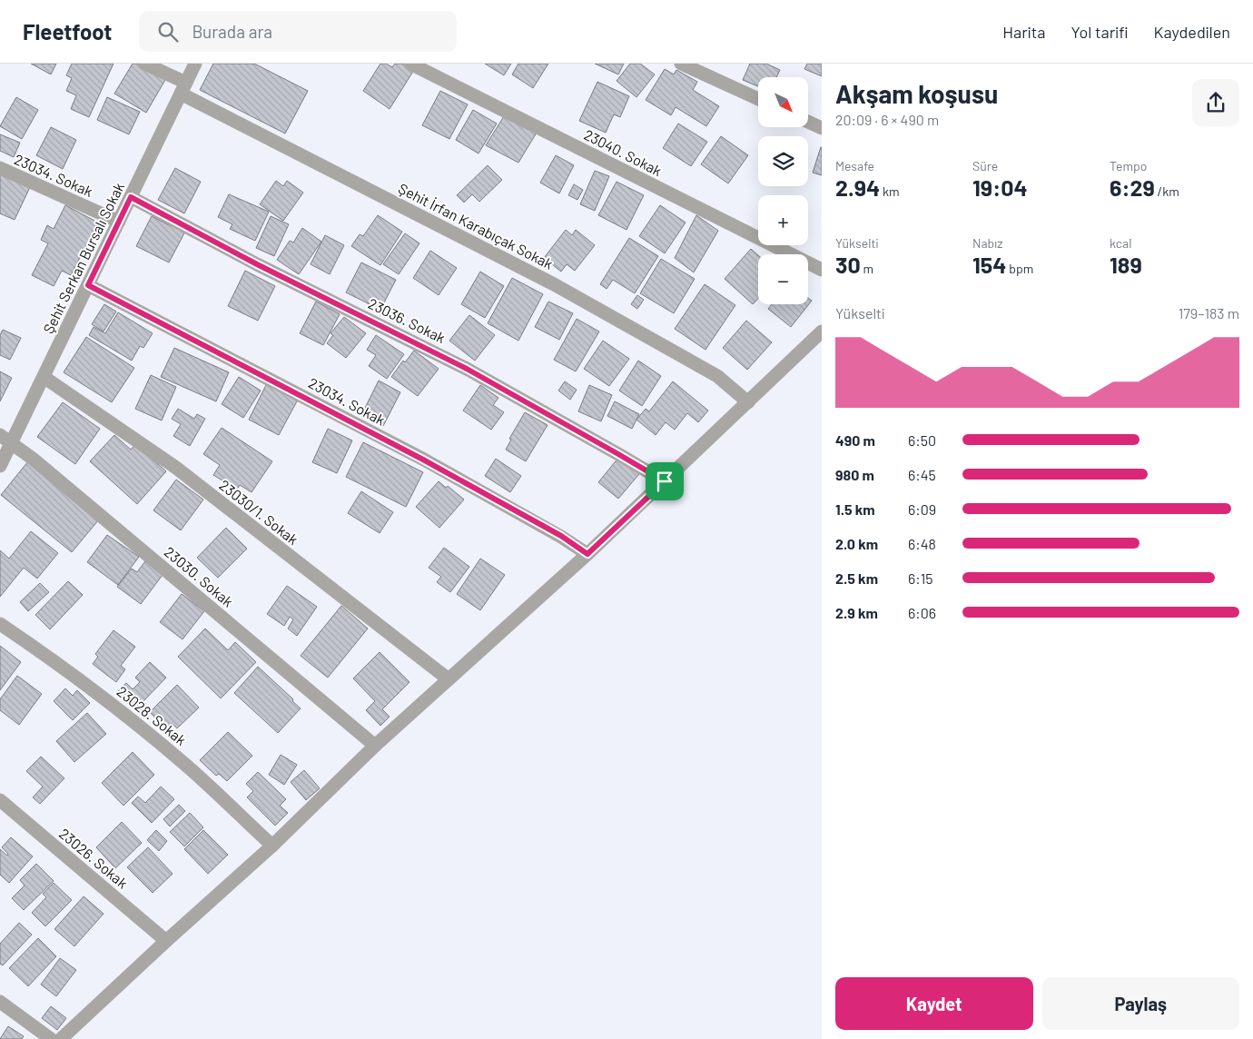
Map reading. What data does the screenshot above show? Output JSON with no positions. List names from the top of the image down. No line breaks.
{"streets":{"street":["23040. Sokak","23034. Sokak","Şehit İrfan Karabıçak Sokak","Şehit Serkan Bursalı Sokak","23036. Sokak","23030/1. Sokak","23030. Sokak","23028. Sokak","23026. Sokak"]},"crossings":[["23034. Sokak","Şehit Serkan Bursalı Sokak"],["Şehit İrfan Karabıçak Sokak","Şehit Serkan Bursalı Sokak"],["Şehit Serkan Bursalı Sokak","23036. Sokak"],["Şehit Serkan Bursalı Sokak","23030/1. Sokak"],["Şehit Serkan Bursalı Sokak","23030. Sokak"]],"north":"bottom right","page":{"header":"Fleetfoot","search":"Burada ara","nav":["Harita","Yol tarifi","Kaydedilen"],"heading":["Akşam koşusu","20:09 · 6 × 490 m"],"map_buttons":["+","−"],"stats":[["Mesafe","2.94 km"],["Süre","19:04"],["Tempo","6:29 /km"],["Yükselti","30 m"],["Nabız","154 bpm"],["kcal","189"]],"chart":["Yükselti","179–183 m"],"list":[{"name":"490 m","note":"6:50"},{"name":"980 m","note":"6:45"},{"name":"1.5 km","note":"6:09"},{"name":"2.0 km","note":"6:48"},{"name":"2.5 km","note":"6:15"},{"name":"2.9 km","note":"6:06"}],"buttons":["Kaydet","Paylaş"]}}
